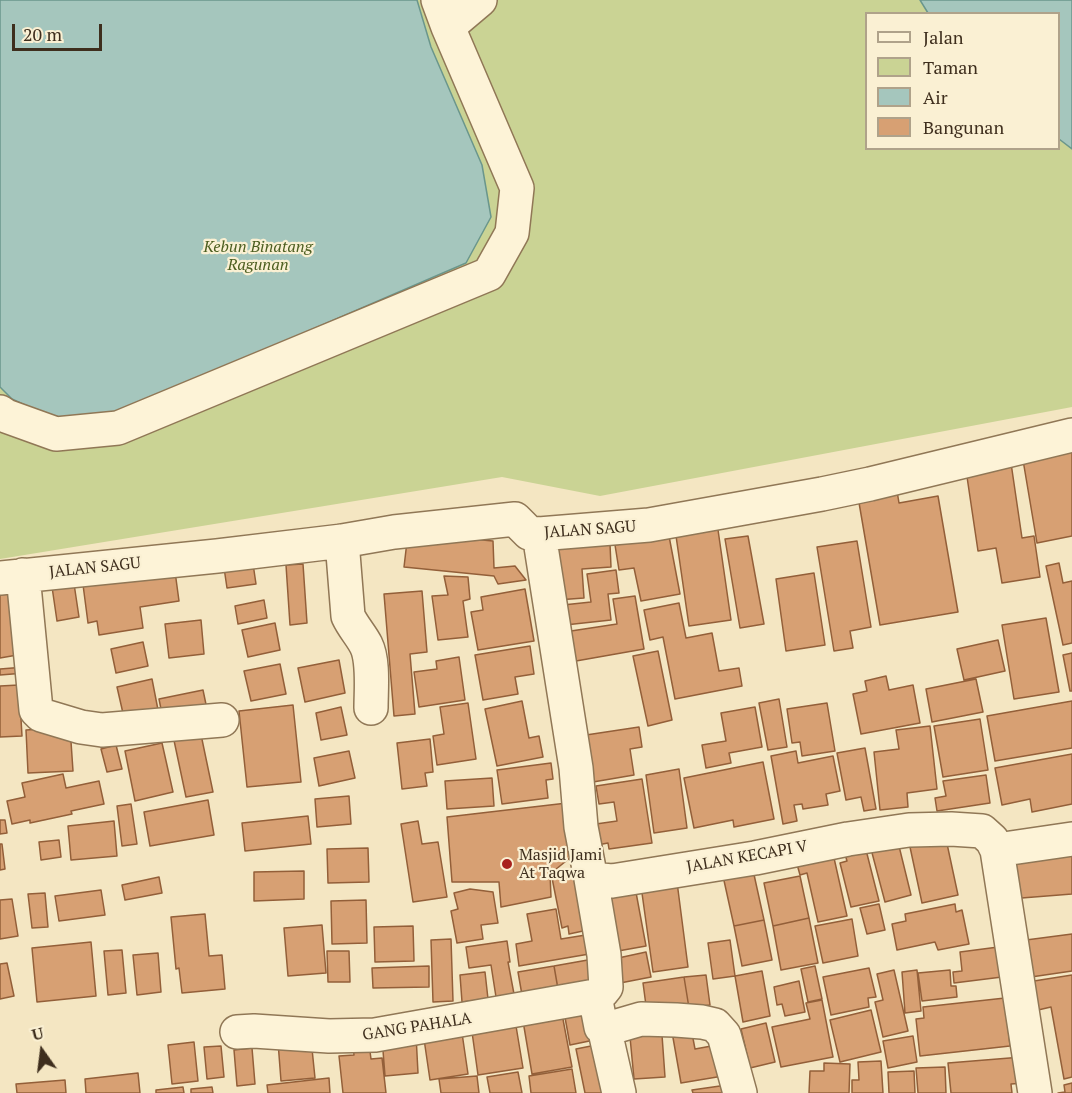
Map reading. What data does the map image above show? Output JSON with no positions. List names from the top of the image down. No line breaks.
{"streets":{"street":["JALAN SAGU","JALAN KECAPI V","GANG PAHALA"]},"parks":["Kebun Binatang Ragunan"],"places":["Masjid Jami At Taqwa"],"legend":["Jalan","Taman","Air","Bangunan"],"scale_bar":"20 m","north":"top"}
